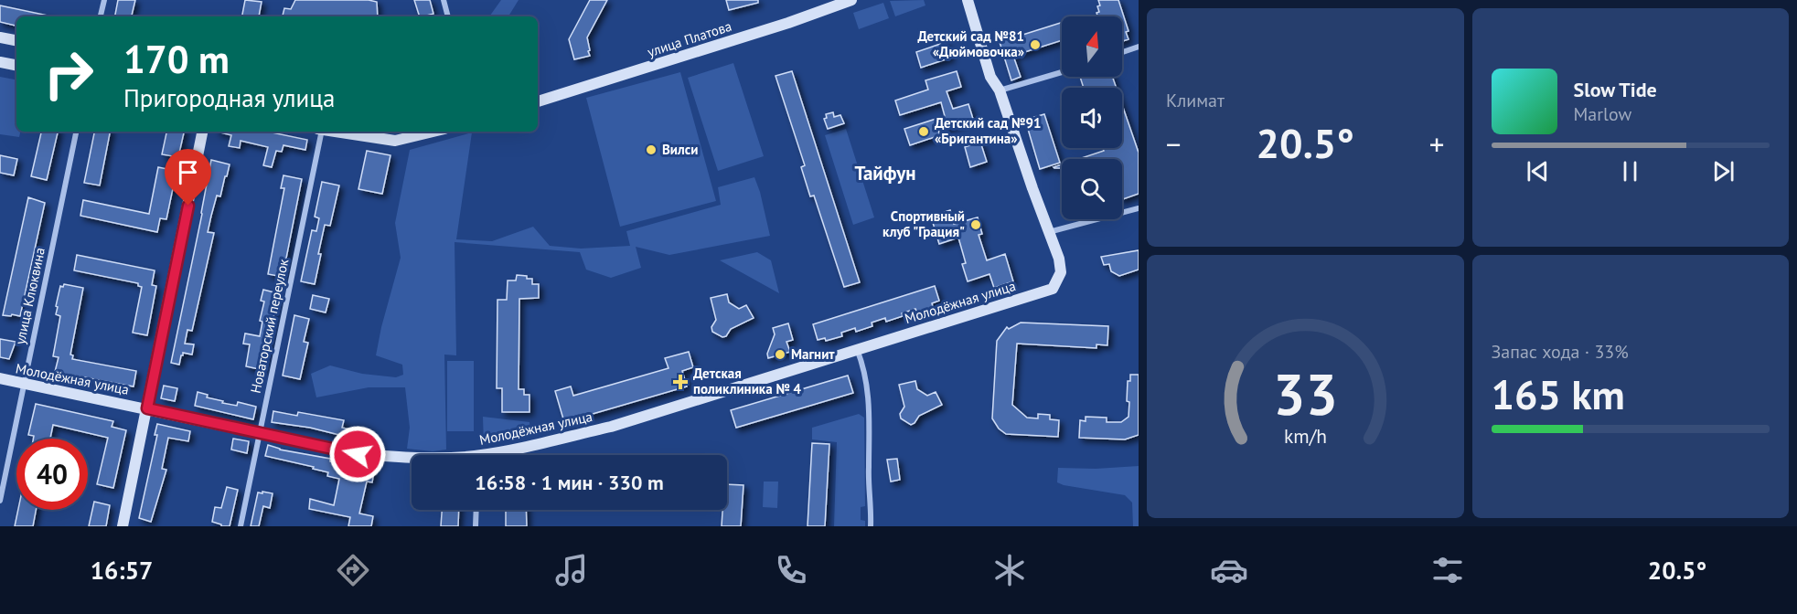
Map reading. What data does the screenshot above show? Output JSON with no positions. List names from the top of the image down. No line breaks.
{"streets":{"street":["улица Платова","улица Клюквина","Молодёжная улица","Новаторский переулок"]},"crossings":[["улица Клюквина","Молодёжная улица"],["Молодёжная улица","Новаторский переулок"]],"districts":["Тайфун"],"places":{"other":["Детский сад №81 «Дюймовочка»","Детский сад №91 «Бригантина»","Вилси","Спортивный клуб \"Грация\"","Магнит"],"health":["Детская поликлиника № 4"]},"north":"top","page":{"tile":["Климат",["Запас хода · 33%","165 km"]],"turn":["170 m","Пригородная улица"],"song":["Slow Tide","Marlow"],"heat":["−","20.5°","+"],"limit":"40","trip":"16:58 · 1 мин · 330 m","tabs":["16:57","20.5°"],"gauge":["33","km/h"]}}
